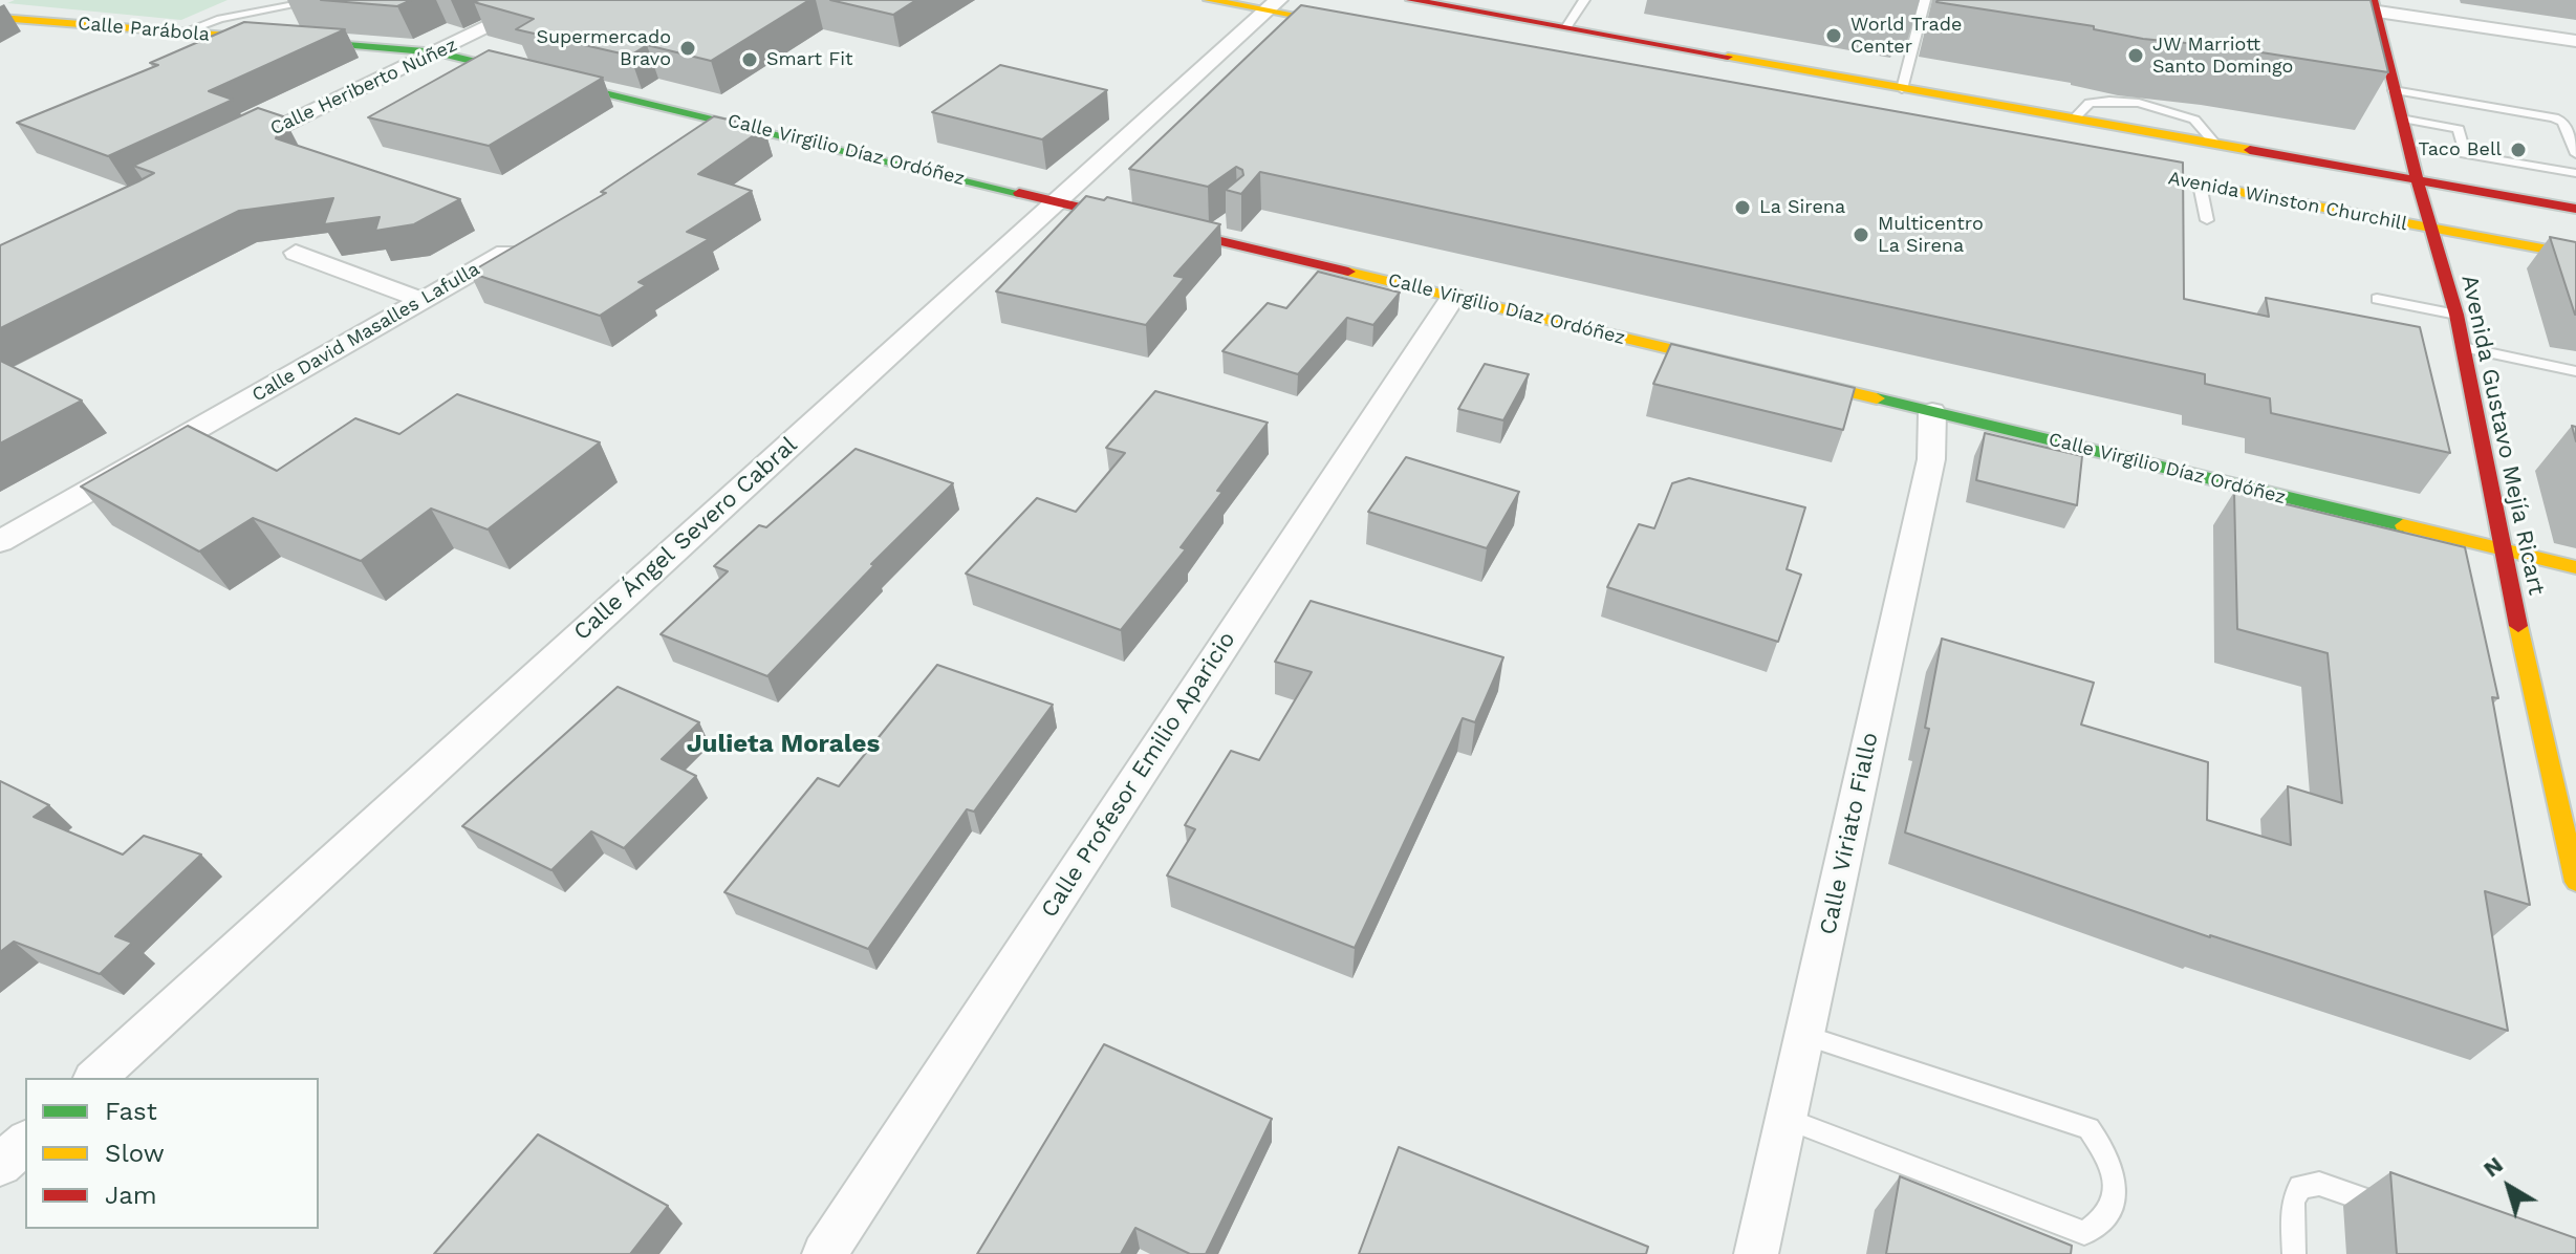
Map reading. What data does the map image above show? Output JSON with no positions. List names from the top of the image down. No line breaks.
{"streets":{"street":["Calle Parábola","Calle Heriberto Núñez","Calle Virgilio Díaz Ordóñez","Avenida Winston Churchill","Calle David Masalles Lafulla","Avenida Gustavo Mejía Ricart","Calle Ángel Severo Cabral","Calle Profesor Emilio Aparicio","Calle Viriato Fiallo"]},"crossings":[["Calle Parábola","Calle Heriberto Núñez"],["Calle Parábola","Calle Virgilio Díaz Ordóñez"],["Calle Heriberto Núñez","Calle Virgilio Díaz Ordóñez"],["Calle Virgilio Díaz Ordóñez","Avenida Gustavo Mejía Ricart"],["Calle Virgilio Díaz Ordóñez","Calle Ángel Severo Cabral"],["Calle Virgilio Díaz Ordóñez","Calle Profesor Emilio Aparicio"],["Calle Virgilio Díaz Ordóñez","Calle Viriato Fiallo"],["Avenida Winston Churchill","Avenida Gustavo Mejía Ricart"]],"districts":["Julieta Morales"],"places":["World Trade Center","Supermercado Bravo","JW Marriott Santo Domingo","Smart Fit","Taco Bell","La Sirena","Multicentro La Sirena"],"legend":["Fast","Slow","Jam"],"north":"top left"}
